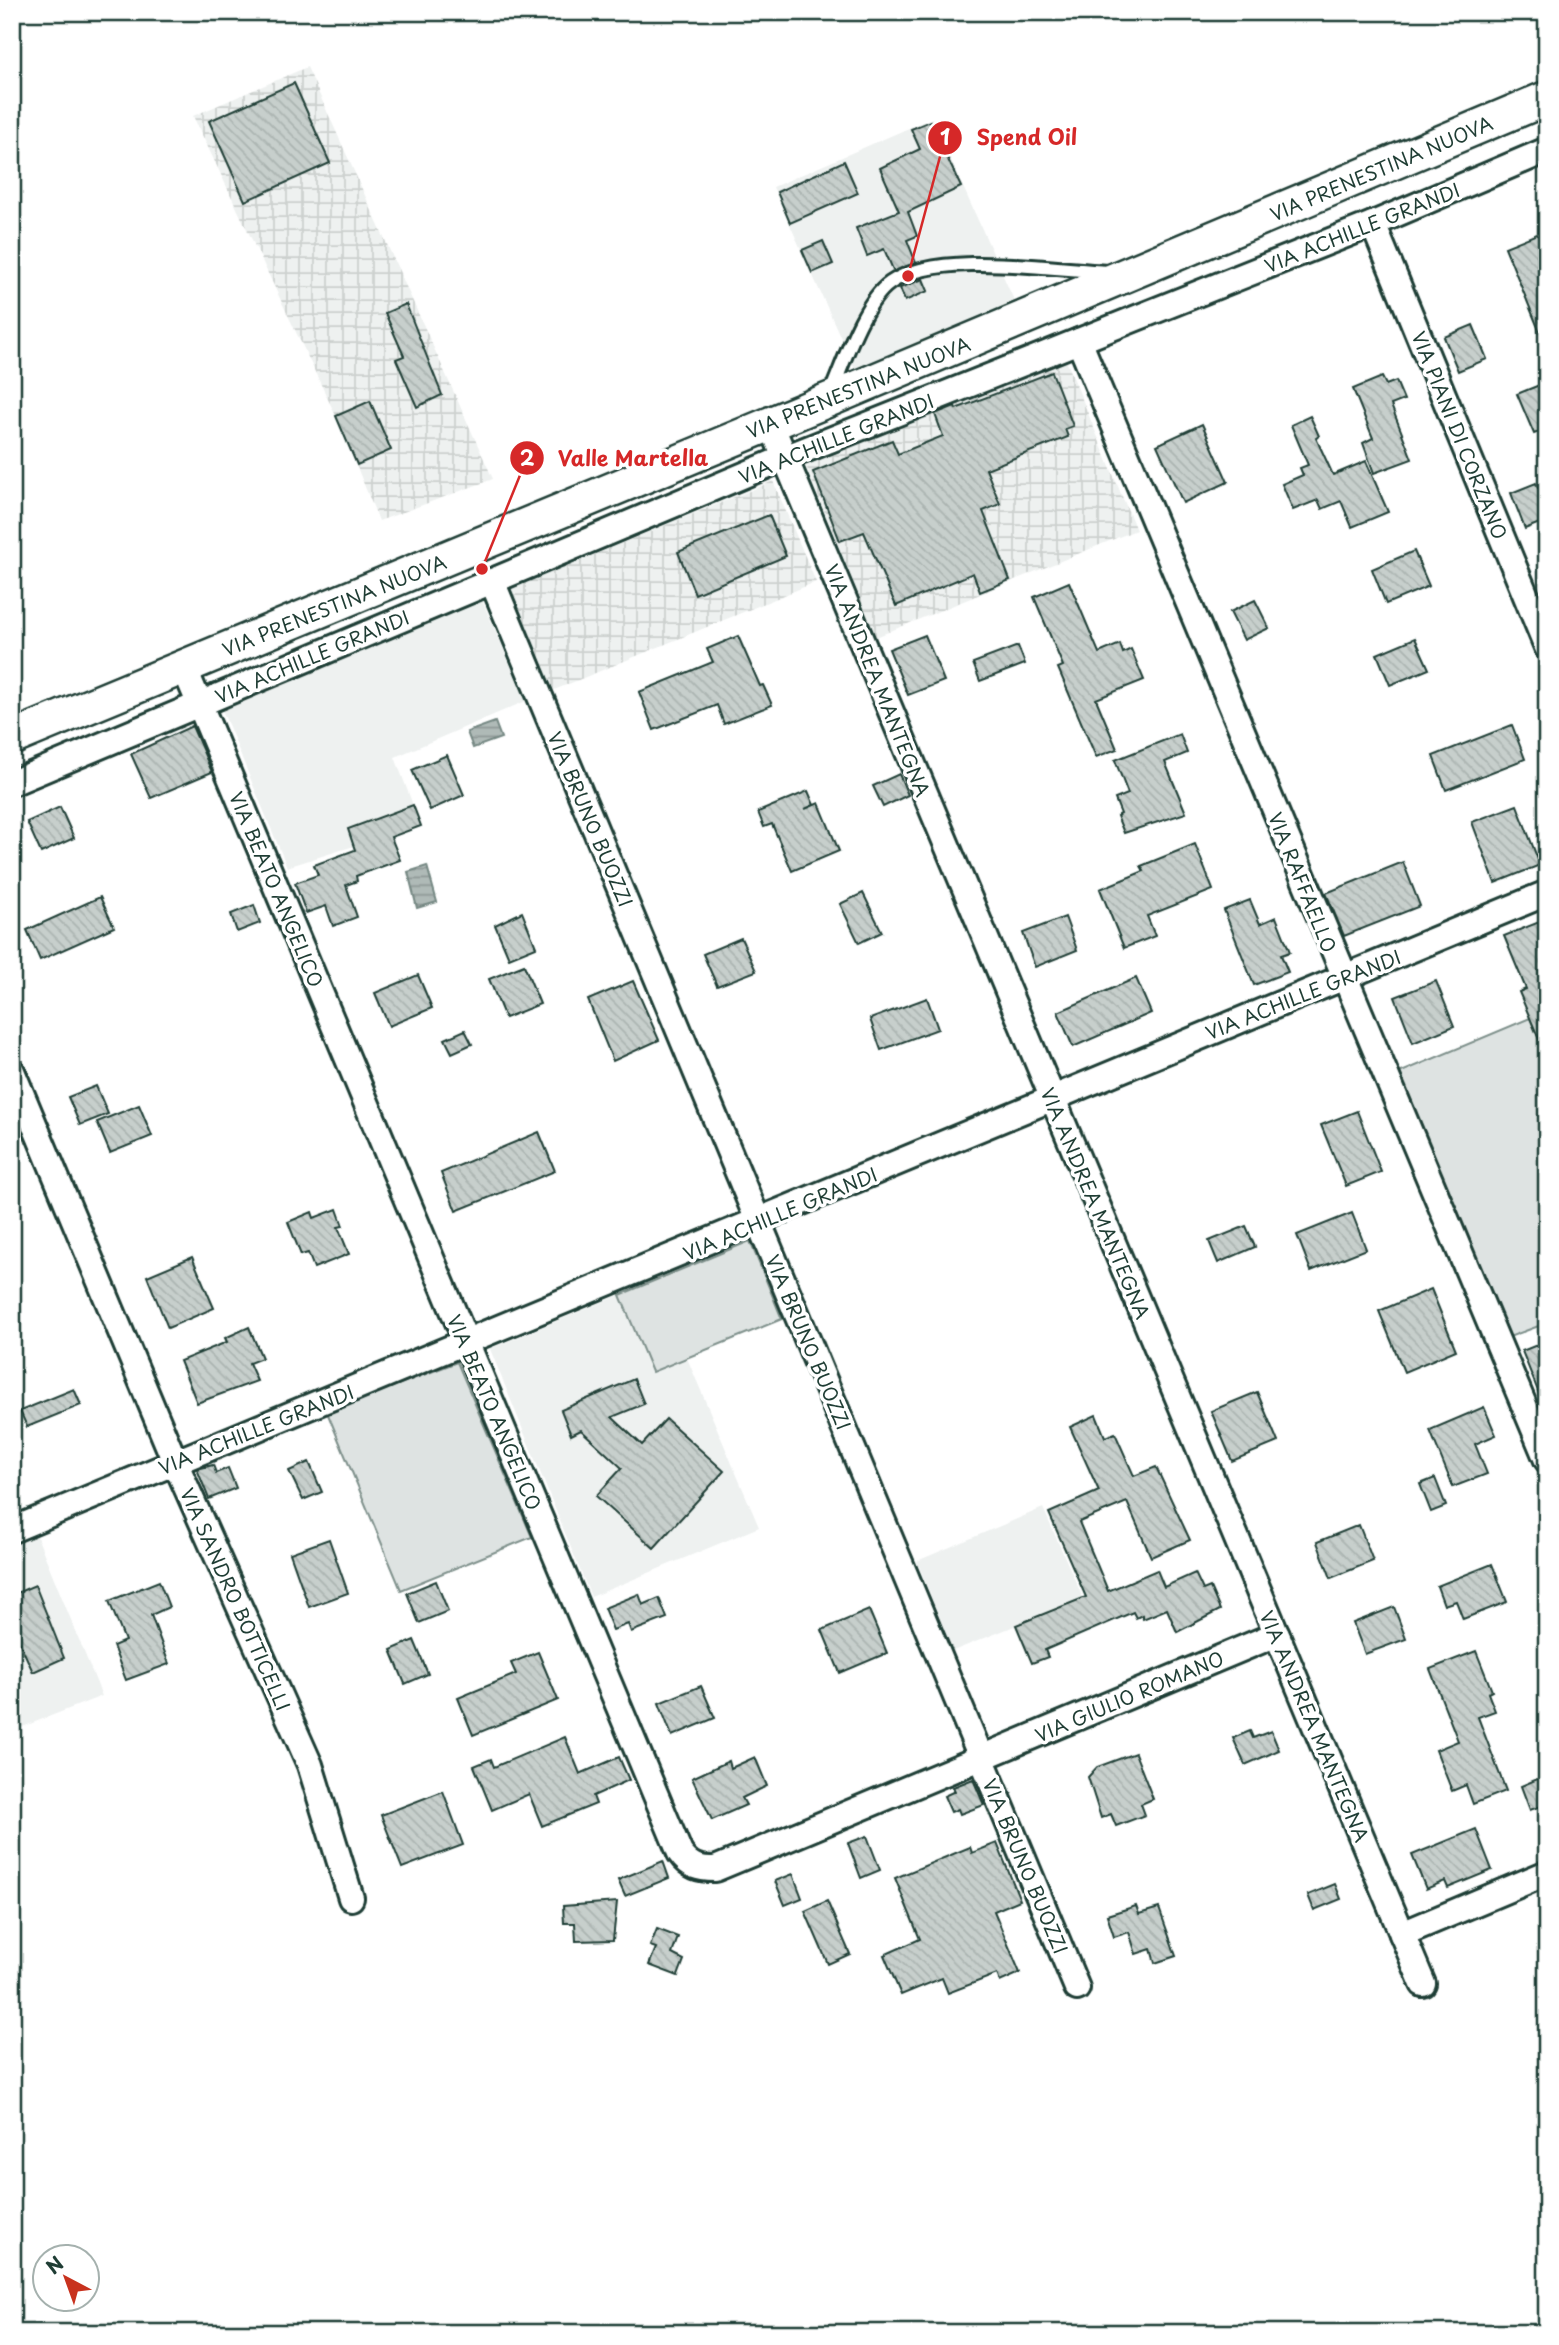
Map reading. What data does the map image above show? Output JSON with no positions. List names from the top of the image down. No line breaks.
{"streets":{"main road":["VIA PRENESTINA NUOVA"],"street":["VIA ACHILLE GRANDI","VIA PIANI DI CORZANO","VIA ANDREA MANTEGNA","VIA BRUNO BUOZZI","VIA RAFFAELLO","VIA BEATO ANGELICO","VIA SANDRO BOTTICELLI","VIA GIULIO ROMANO"]},"crossings":[["VIA PRENESTINA NUOVA","VIA ANDREA MANTEGNA"],["VIA PRENESTINA NUOVA","VIA BEATO ANGELICO"],["VIA ACHILLE GRANDI","VIA PIANI DI CORZANO"],["VIA ACHILLE GRANDI","VIA ANDREA MANTEGNA"],["VIA ACHILLE GRANDI","VIA BRUNO BUOZZI"],["VIA ACHILLE GRANDI","VIA RAFFAELLO"],["VIA ACHILLE GRANDI","VIA BEATO ANGELICO"],["VIA ACHILLE GRANDI","VIA SANDRO BOTTICELLI"],["VIA ANDREA MANTEGNA","VIA GIULIO ROMANO"],["VIA BRUNO BUOZZI","VIA BEATO ANGELICO"],["VIA BRUNO BUOZZI","VIA GIULIO ROMANO"],["VIA BEATO ANGELICO","VIA GIULIO ROMANO"]],"places":["Spend Oil","Valle Martella"],"north":"top left"}
